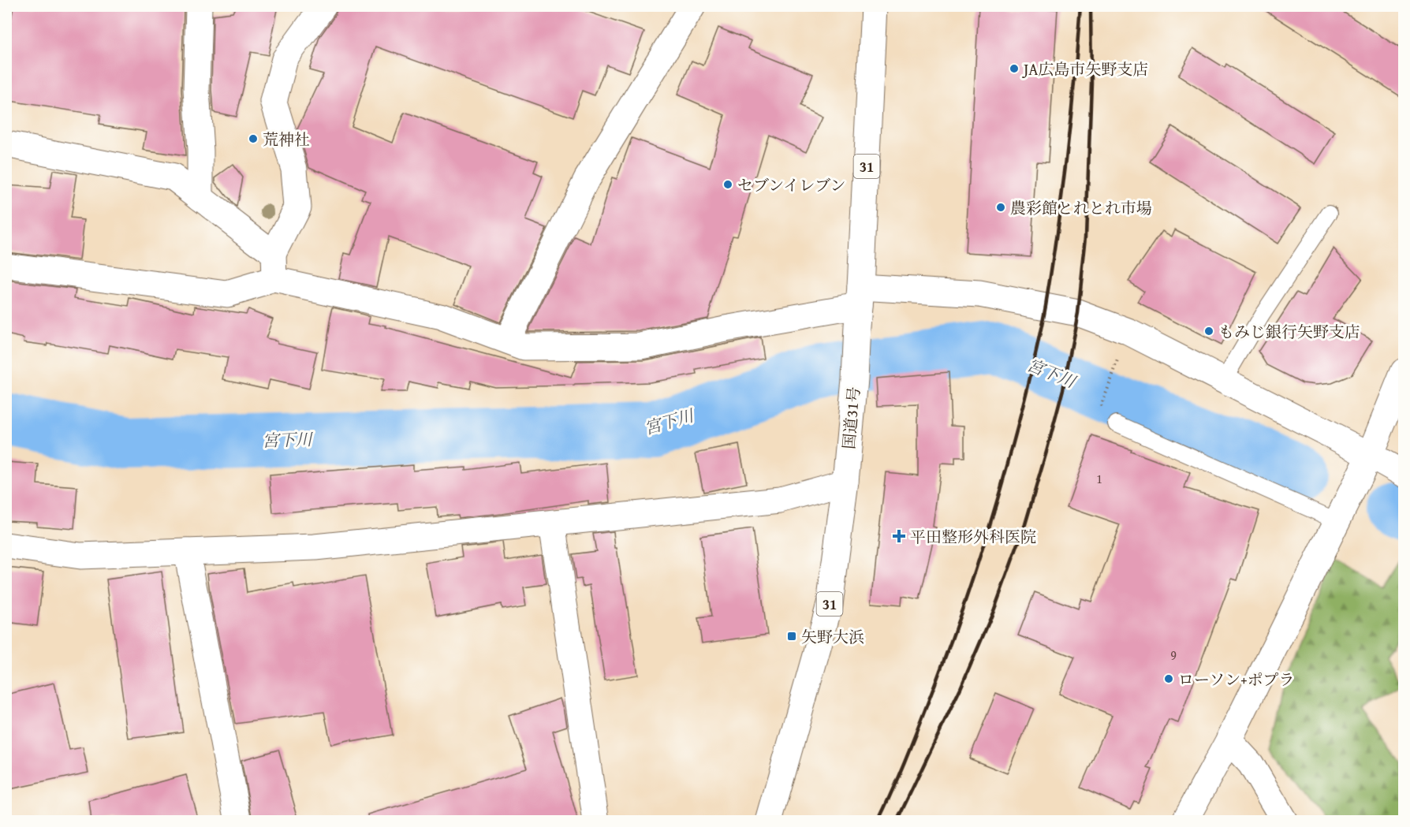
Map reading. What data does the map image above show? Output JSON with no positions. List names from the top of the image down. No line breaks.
{"streets":{"main road":["31","国道31号"]},"water":["宮下川"],"places":{"other":["JA広島市矢野支店","荒神社","セブンイレブン","農彩館とれとれ市場","もみじ銀行矢野支店","ローソン+ポプラ"],"health":["平田整形外科医院"],"transit":["矢野大浜"]},"house_numbers":["1","9"]}
